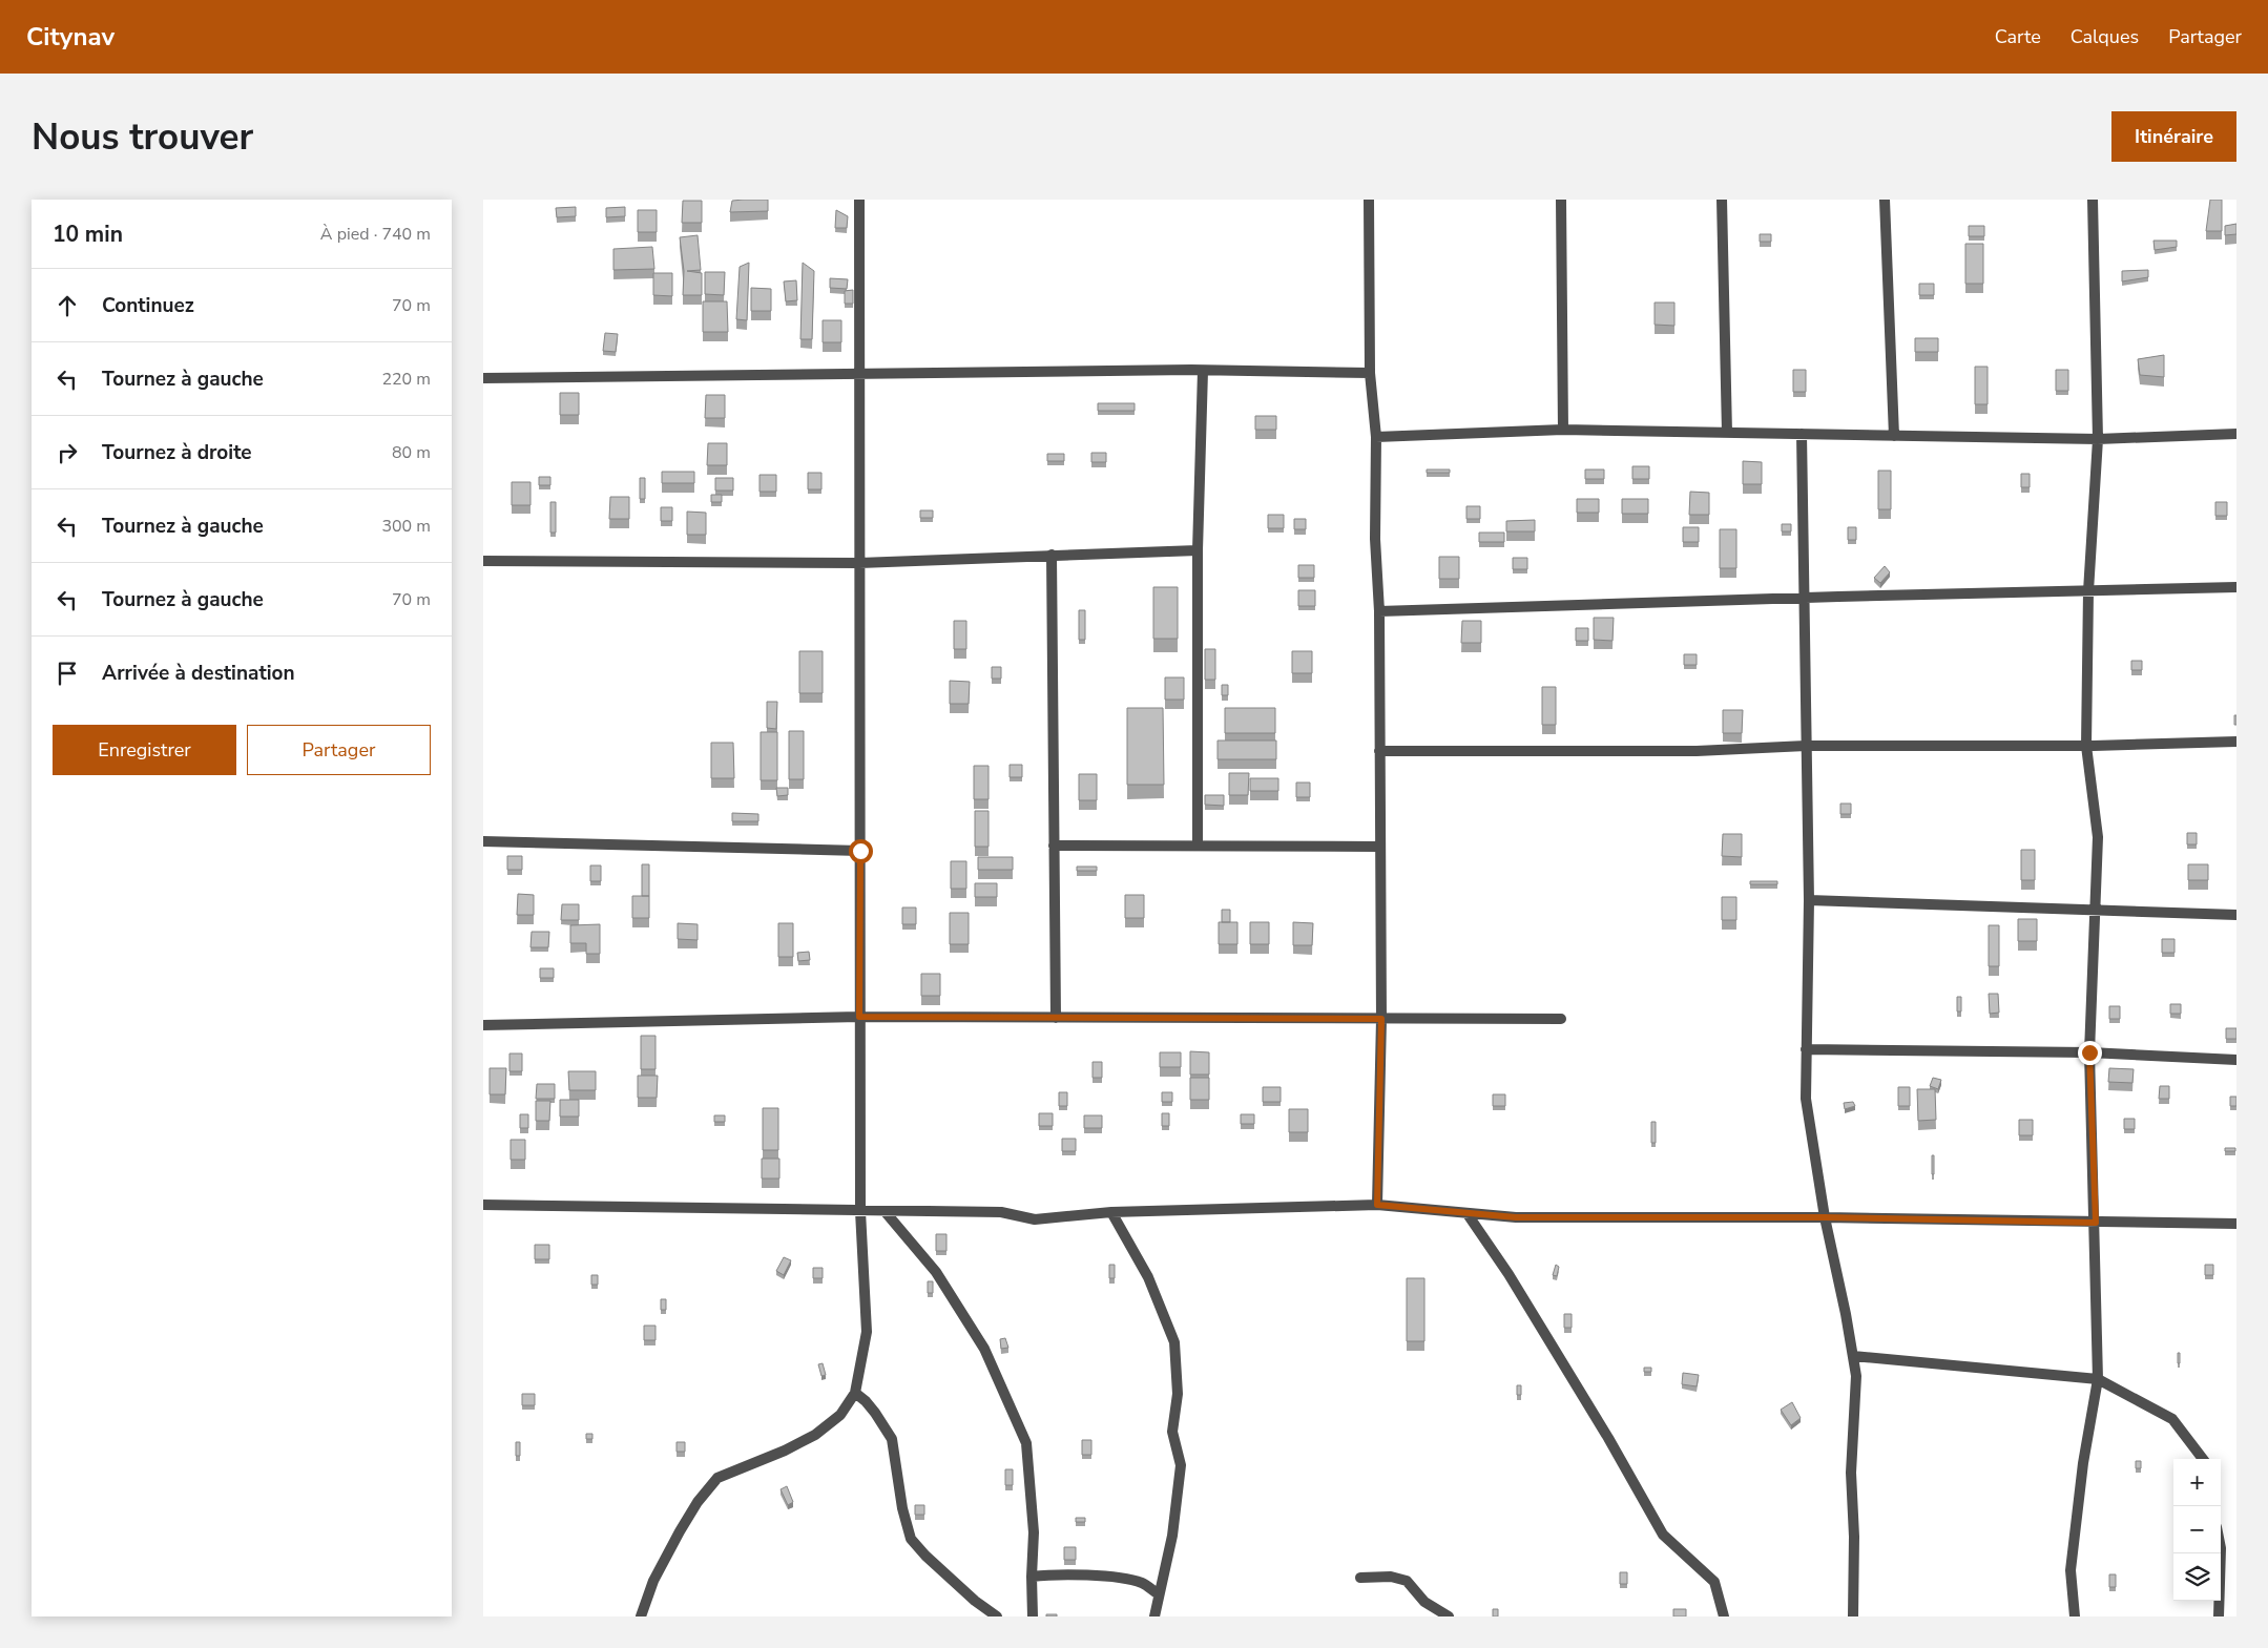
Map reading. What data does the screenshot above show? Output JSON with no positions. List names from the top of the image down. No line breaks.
{"page":{"header":"Citynav","nav":["Carte","Calques","Partager"],"buttons":["Itinéraire",["Enregistrer","Partager"]],"title":"Nous trouver","heading":["10 min","À pied · 740 m"],"list":[["Continuez","70 m"],["Tournez à gauche","220 m"],["Tournez à droite","80 m"],["Tournez à gauche","300 m"],["Tournez à gauche","70 m"],"Arrivée à destination"],"map_buttons":["+","−"]}}
